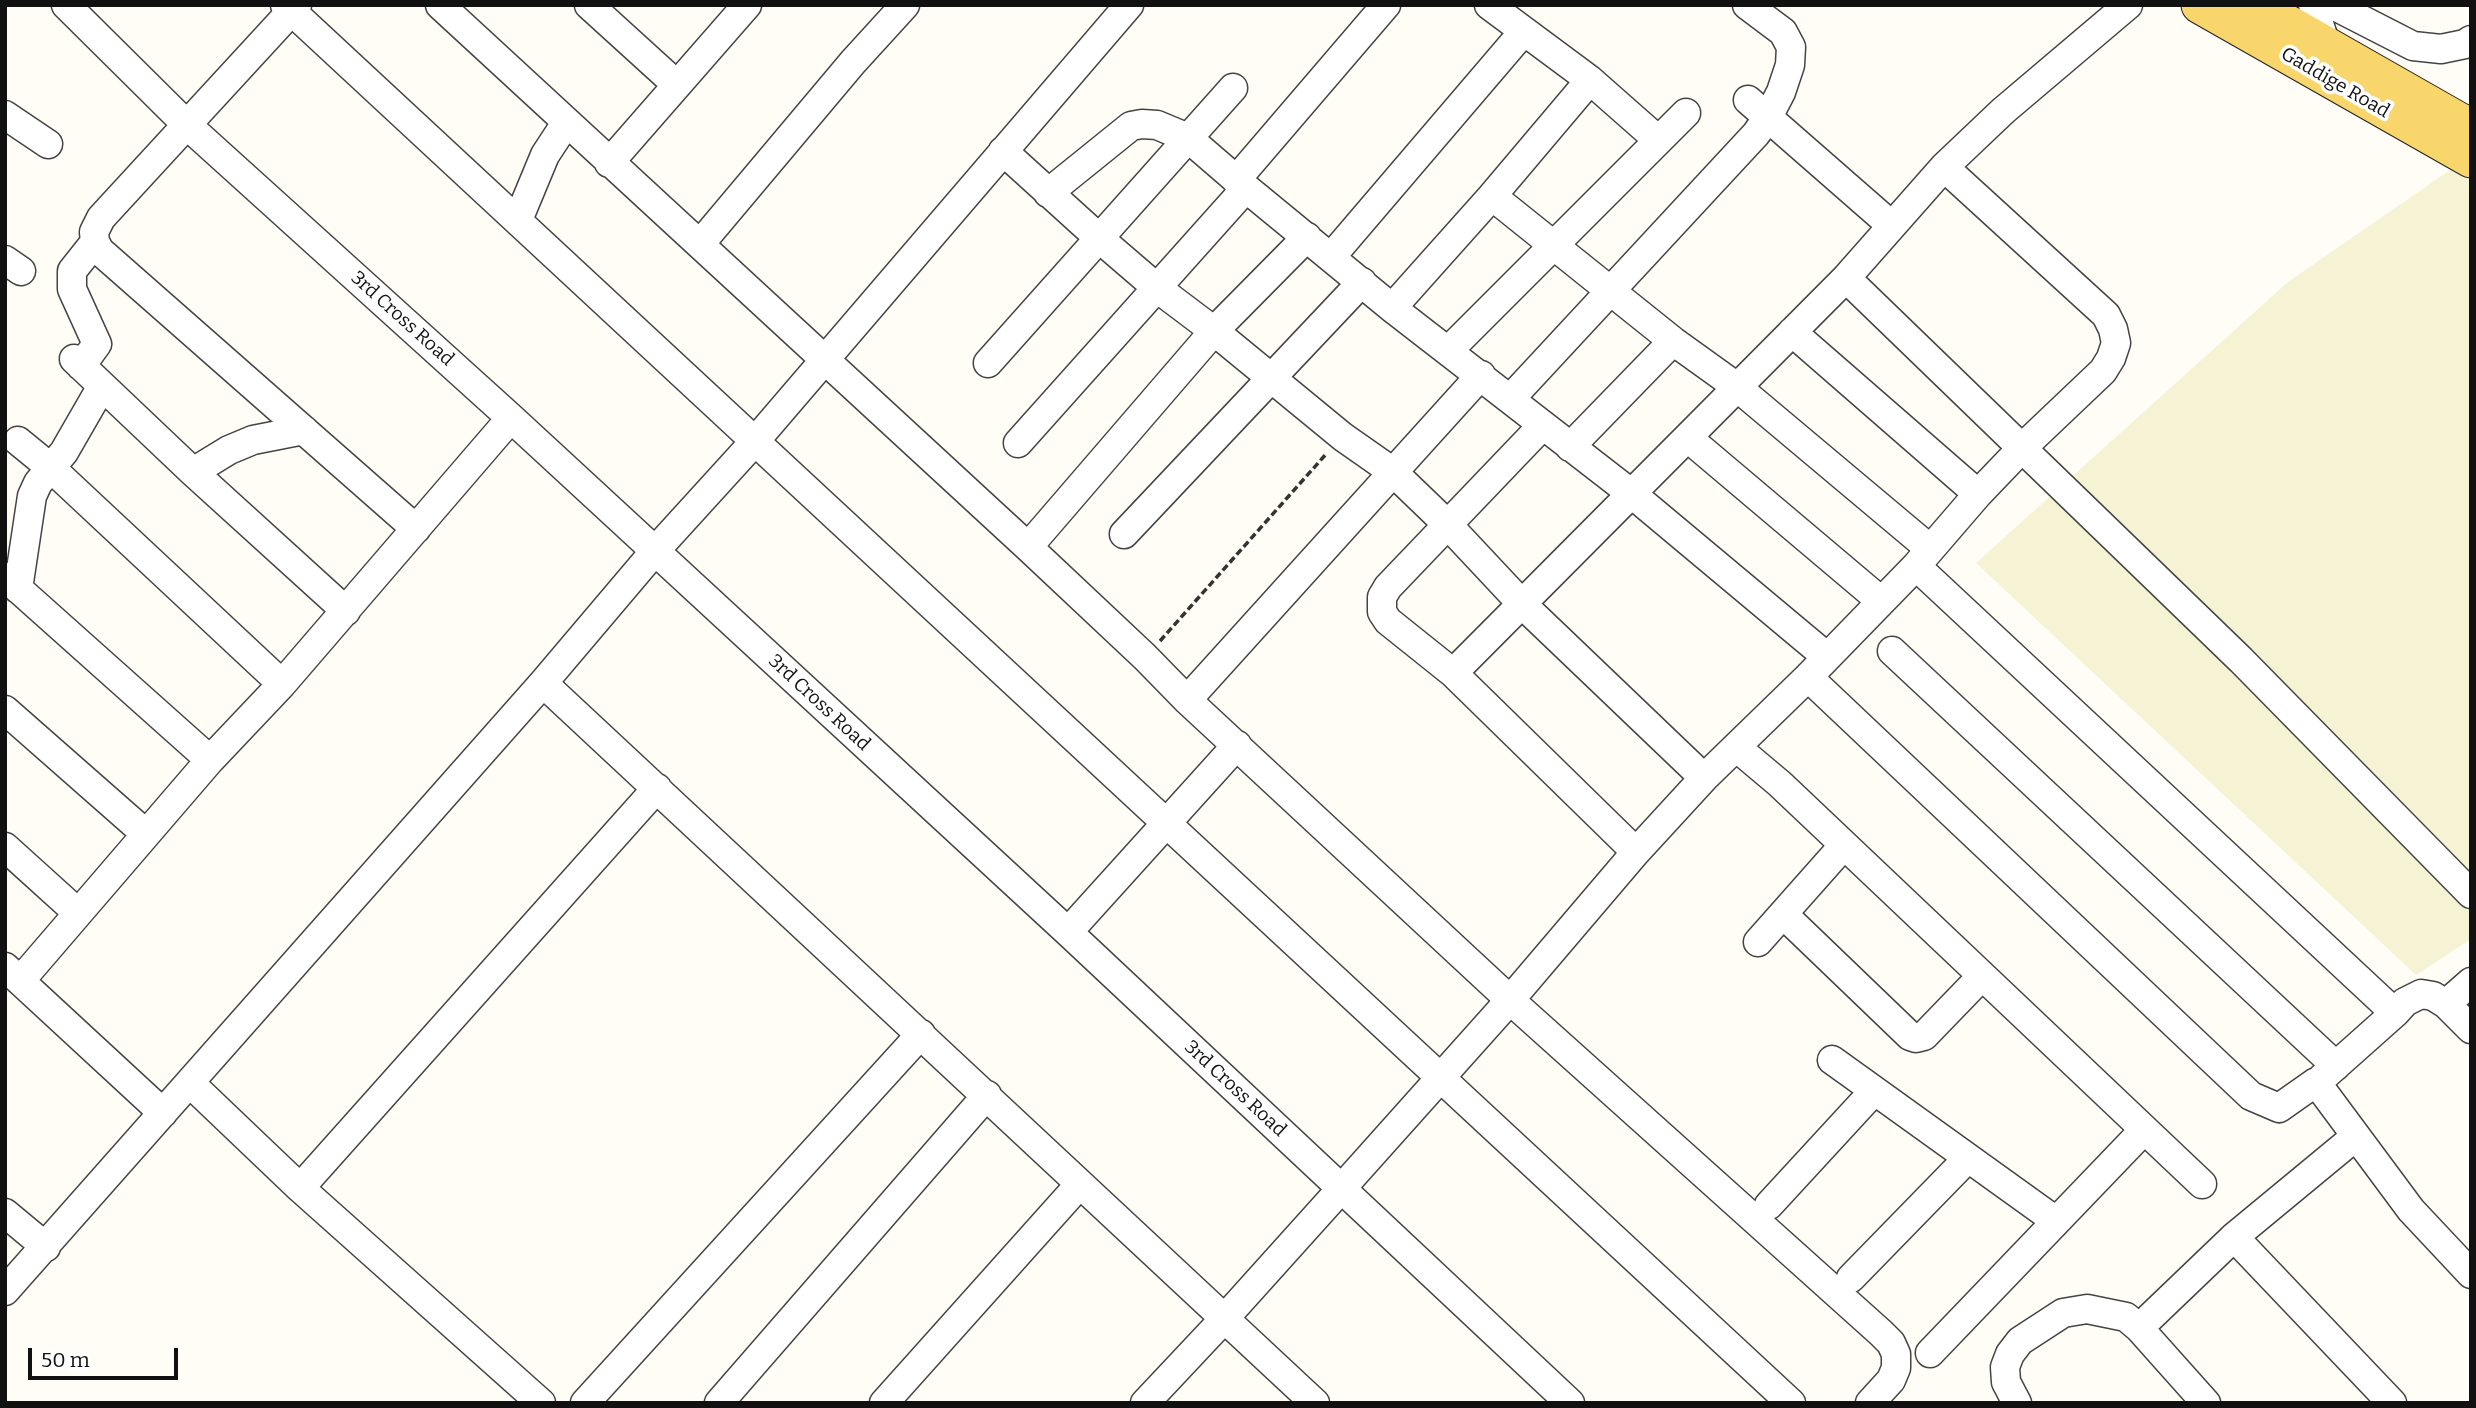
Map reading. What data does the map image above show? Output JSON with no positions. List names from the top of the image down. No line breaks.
{"streets":{"main road":["Gaddige Road"],"street":["3rd Cross Road"]},"scale_bar":"50 m"}
